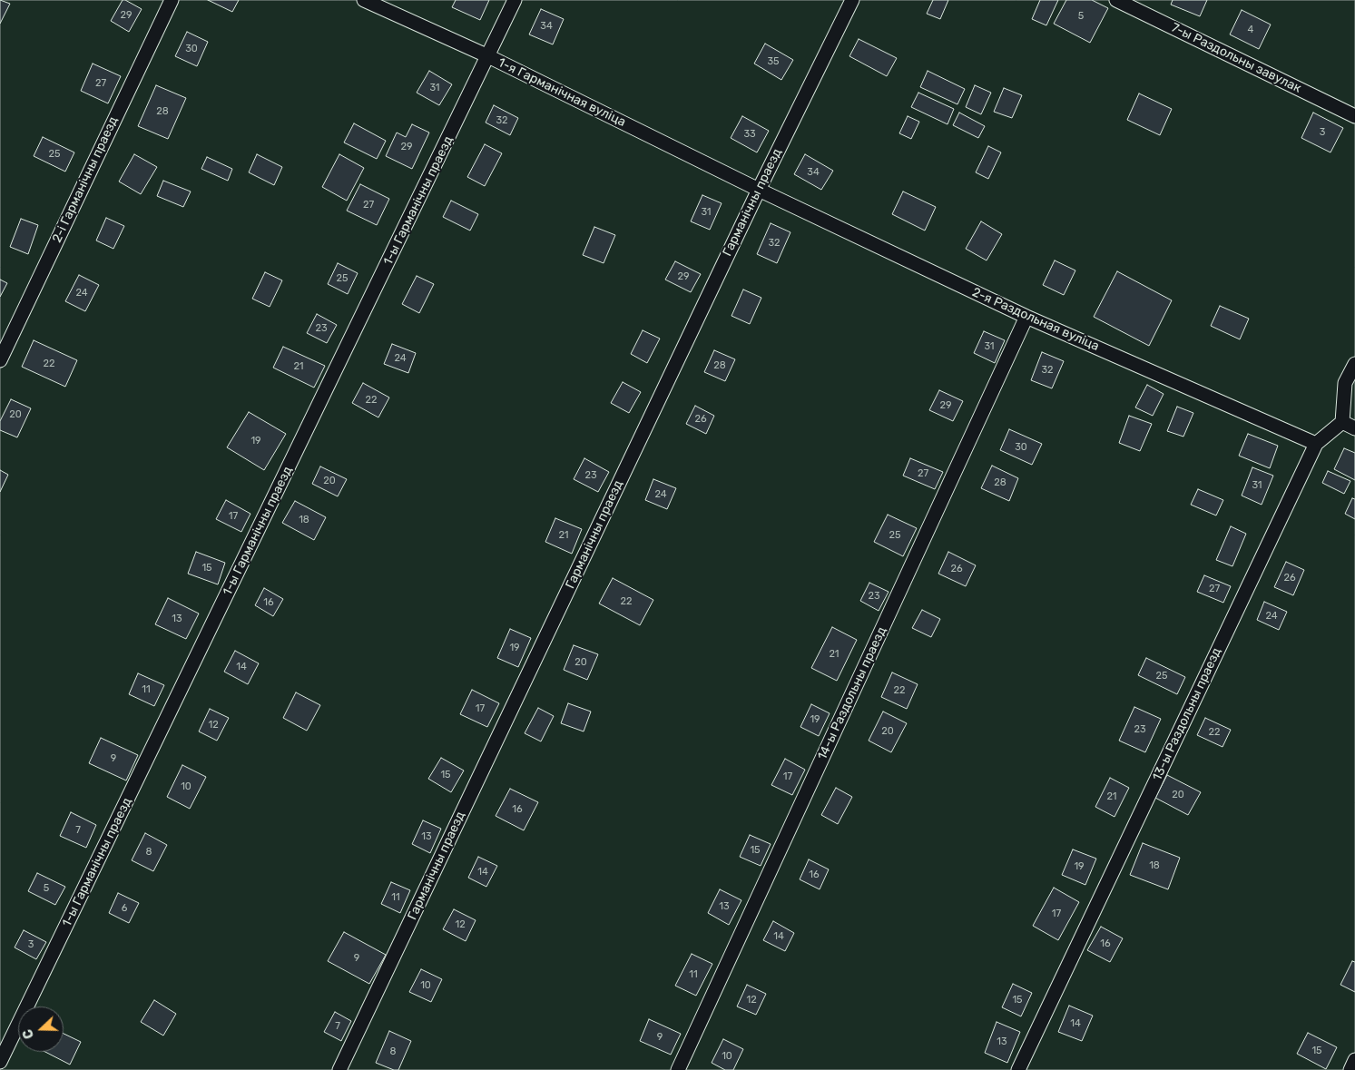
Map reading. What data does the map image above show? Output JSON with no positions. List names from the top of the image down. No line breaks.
{"streets":{"lane":["7-ы Раздольны завулак","1-я Гарманічная вуліца","2-і Гарманічны праезд","1-ы Гарманічны праезд","Гарманічны праезд","2-я Раздольная вуліца","14-ы Раздольны праезд","13-ы Раздольны праезд"]},"crossings":[["1-я Гарманічная вуліца","1-ы Гарманічны праезд"],["1-я Гарманічная вуліца","Гарманічны праезд"],["1-я Гарманічная вуліца","2-я Раздольная вуліца"],["Гарманічны праезд","2-я Раздольная вуліца"],["2-я Раздольная вуліца","14-ы Раздольны праезд"],["2-я Раздольная вуліца","13-ы Раздольны праезд"]],"house_numbers":["29","5","34","4","30","35","27","31","28","32","3","33","29","25","34","27","31","32","29","25","24","23","31","24","22","28","21","32","22","29","20","26","19","30","27","23","20","28","31","24","17","18","21","25","15","26","26","27","23","22","16","24","13","19","21","20","14","25","11","22","17","19","12","23","20","22","9","15","17","10","20","21","16","7","13","15","8","18","19","14","16","5","11","13","6","17","12","14","16","3","9","11","10","12","15","14","7","9","13","15","8","10"],"north":"left"}
